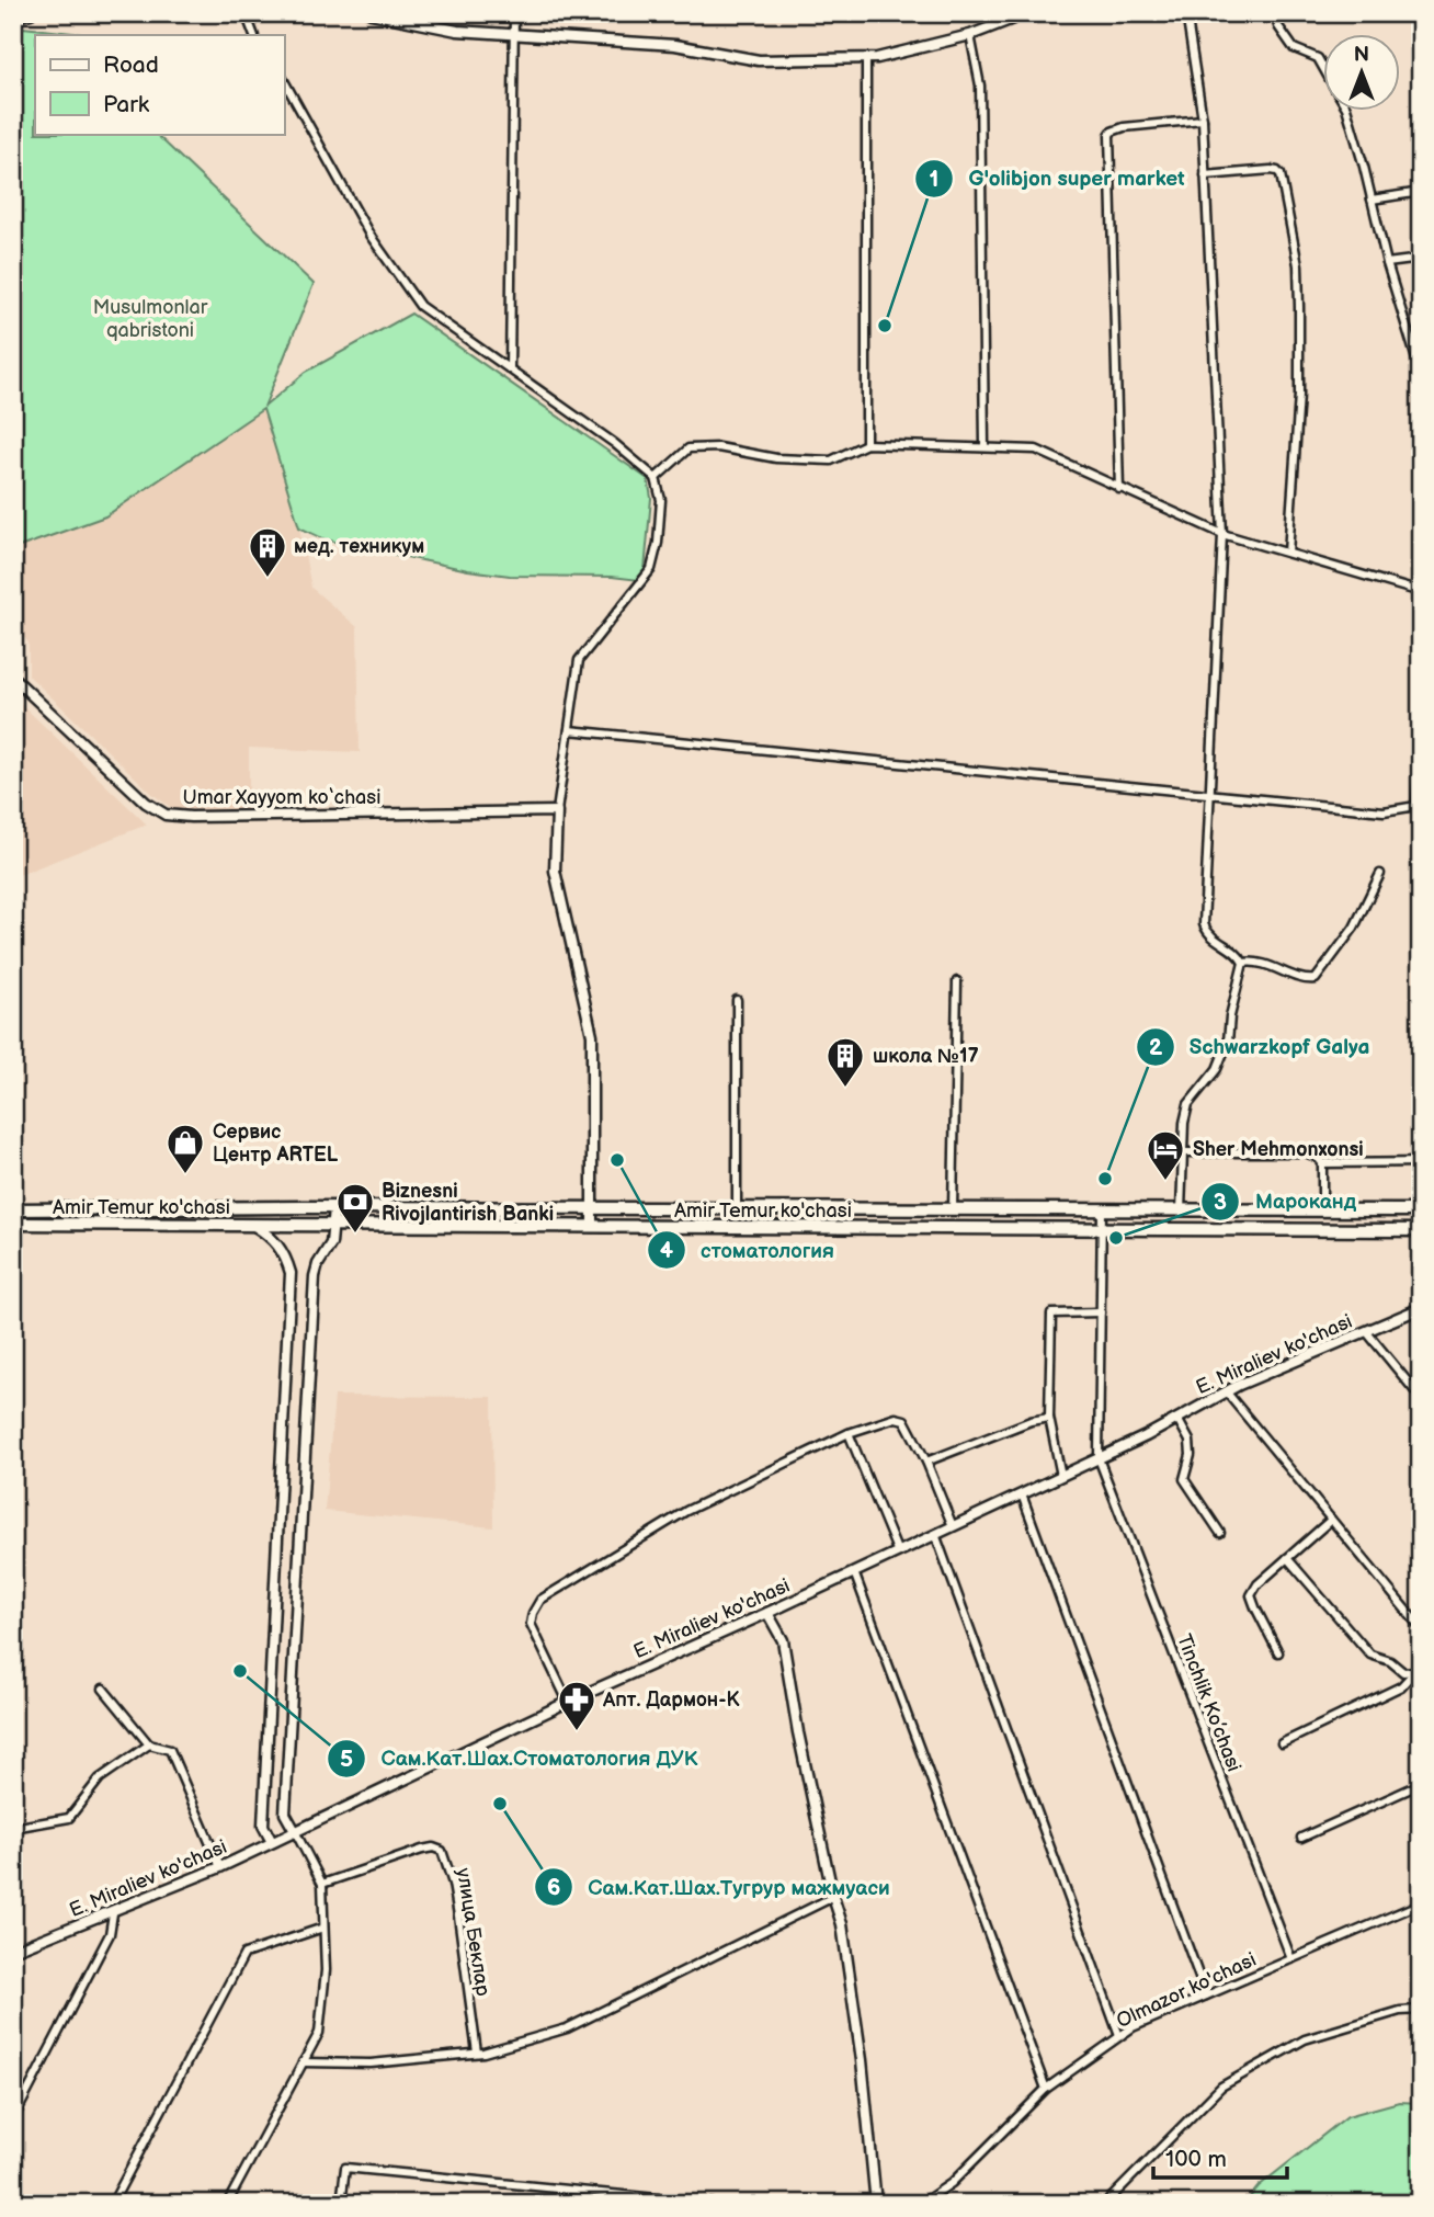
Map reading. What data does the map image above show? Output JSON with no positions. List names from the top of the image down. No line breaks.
{"streets":{"main road":["Amir Temur ko'chasi"],"street":["Umar Xayyom ko‘chasi","E. Miraliev ko'chasi","Tinchlik Ko’chasi","улица Беклар","Olmazor ko'chasi"]},"crossings":[["E. Miraliev ko'chasi","Tinchlik Ko’chasi"],["Tinchlik Ko’chasi","Olmazor ko'chasi"]],"parks":["Musulmonlar qabristoni"],"places":{"other":["G'olibjon super market","стоматология","Schwarzkopf Galya","Мароканд","Сам.Кат.Шах.Стоматология ДУК","Сам.Кат.Шах.Тугрур мажмуаси"],"building":["мед. техникум","школа №17"],"shop":["Сервис Центр ARTEL"],"hotel":["Sher Mehmonxonsi"],"bank":["Biznesni Rivojlantirish Banki"],"pharmacy":["Апт. Дармон-К"]},"legend":["Road","Park"],"scale_bar":"100 m","north":"top"}
